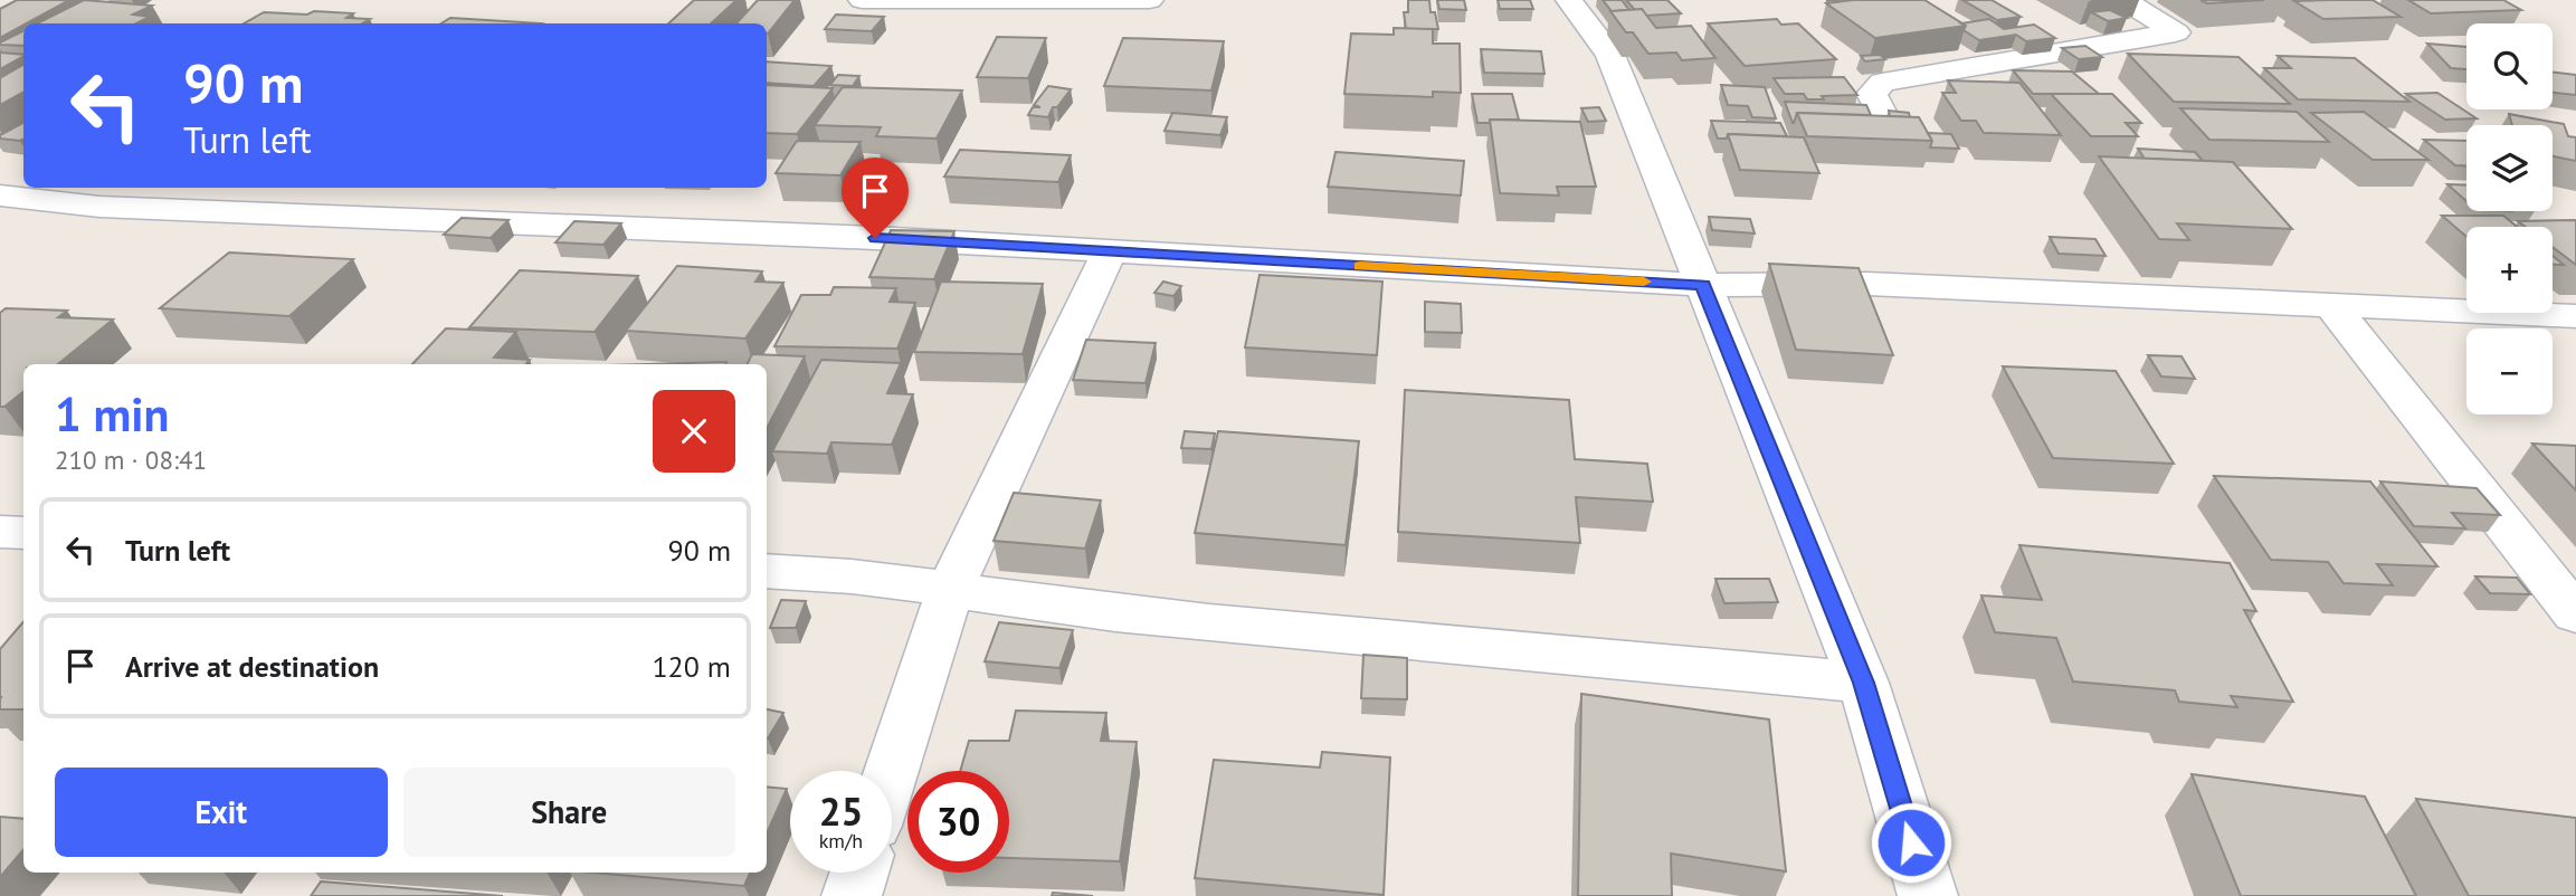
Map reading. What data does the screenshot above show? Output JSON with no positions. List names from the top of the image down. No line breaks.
{"page":{"map_buttons":["+","−"],"turn":["90 m","Turn left"],"heading":["1 min","210 m · 08:41"],"list":[{"name":"Turn left","value":"90 m"},{"name":"Arrive at destination","value":"120 m"}],"buttons":["Exit","Share"],"speed":"25 km/h","limit":"30"}}
